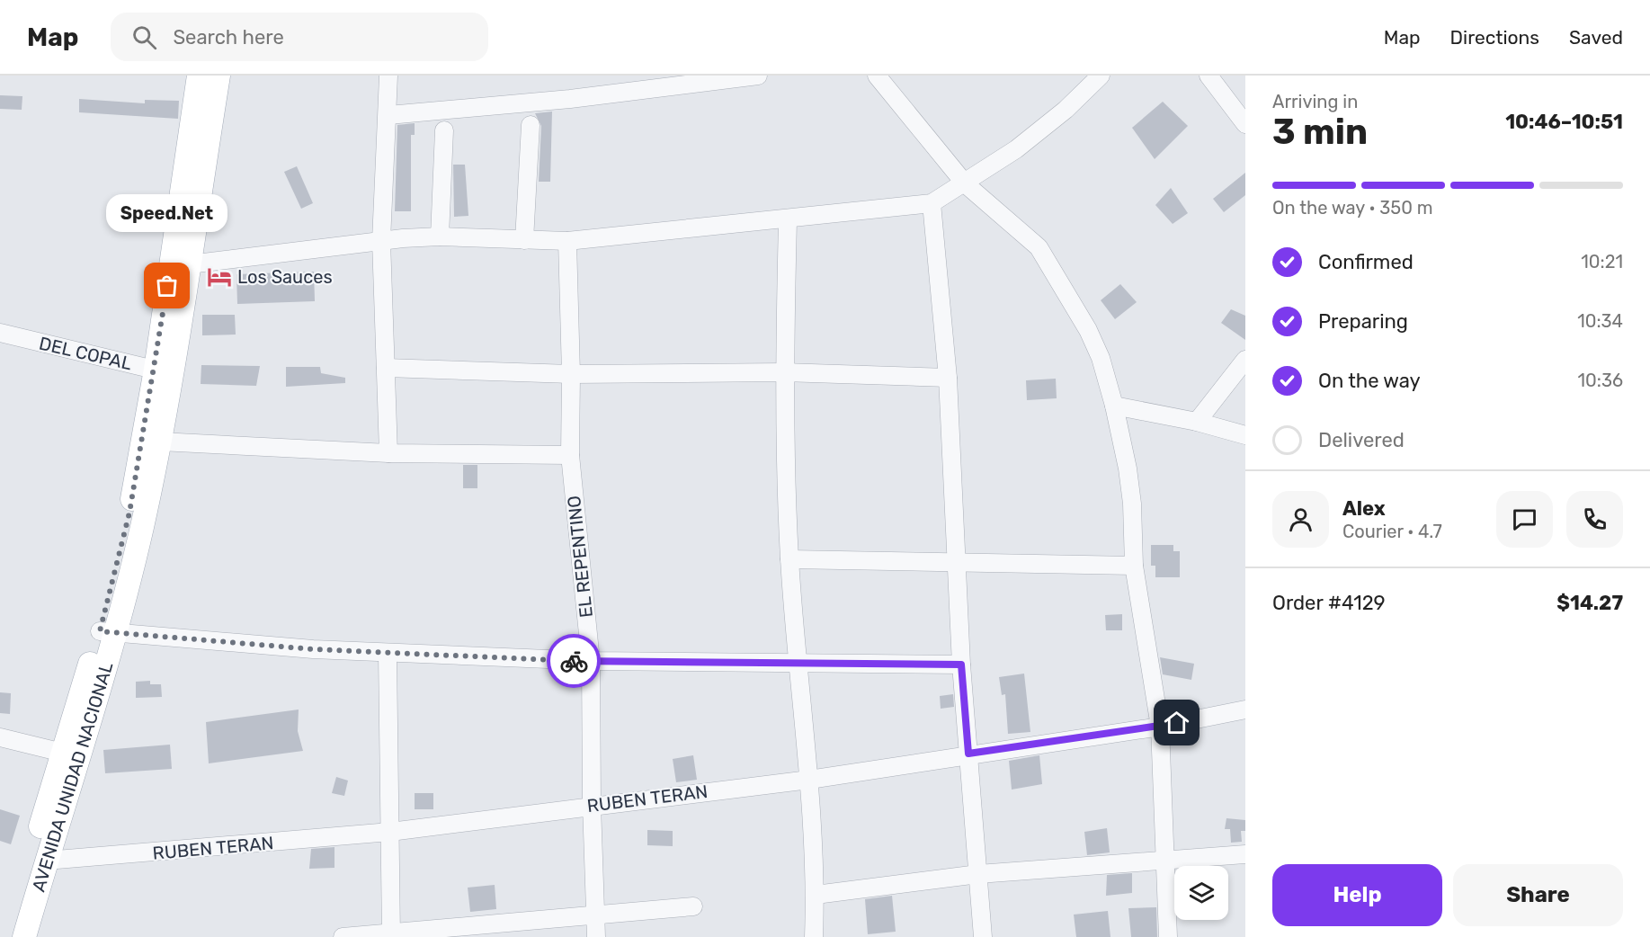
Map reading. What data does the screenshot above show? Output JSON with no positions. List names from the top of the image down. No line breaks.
{"streets":{"main road":["AVENIDA UNIDAD NACIONAL"],"street":["DEL COPAL","EL REPENTINO","RUBEN TERAN"]},"crossings":[["DEL COPAL","AVENIDA UNIDAD NACIONAL"],["EL REPENTINO","RUBEN TERAN"],["AVENIDA UNIDAD NACIONAL","RUBEN TERAN"]],"places":{"hotel":["Los Sauces"],"other":["Speed.Net"]},"page":{"header":"Map","search":"Search here","nav":["Map","Directions","Saved"],"heading":["3 min","Arriving in","10:46–10:51"],"panel":["Alex","Courier · 4.7","Order #4129","$14.27"],"bar":"On the way · 350 m","bubble":"Speed.Net","list":[["Confirmed","10:21"],["Preparing","10:34"],["On the way","10:36"],"Delivered"],"buttons":["Help","Share"]}}
